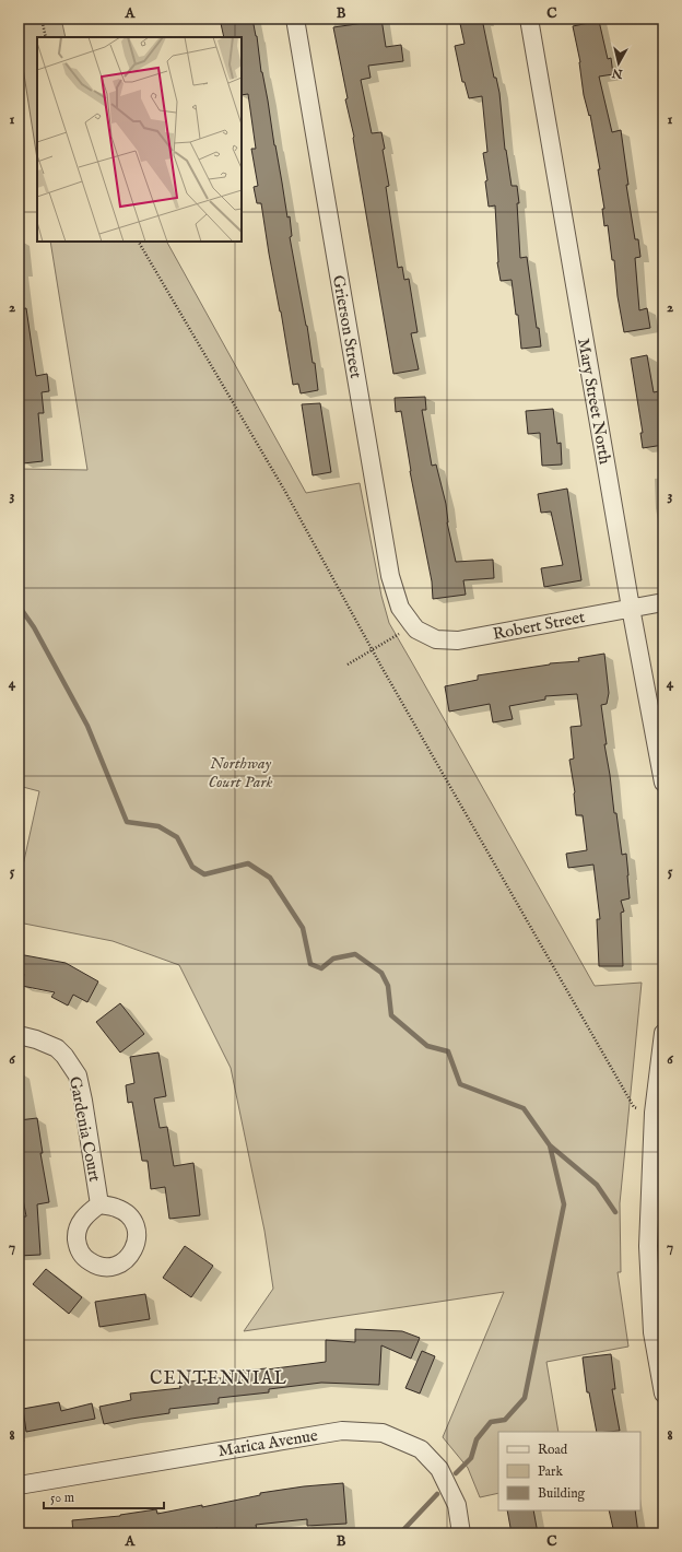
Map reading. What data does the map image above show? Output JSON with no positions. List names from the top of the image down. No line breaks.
{"streets":{"street":["Grierson Street","Mary Street North","Robert Street","Gardenia Court","Marica Avenue"]},"crossings":[["Grierson Street","Robert Street"],["Mary Street North","Robert Street"]],"districts":["CENTENNIAL"],"parks":["Northway Court Park"],"legend":["Road","Park","Building"],"scale_bar":"50 m","north":"bottom","grid":{"columns":["A","B","C"],"rows":["1","2","3","4","5","6","7","8"]}}
